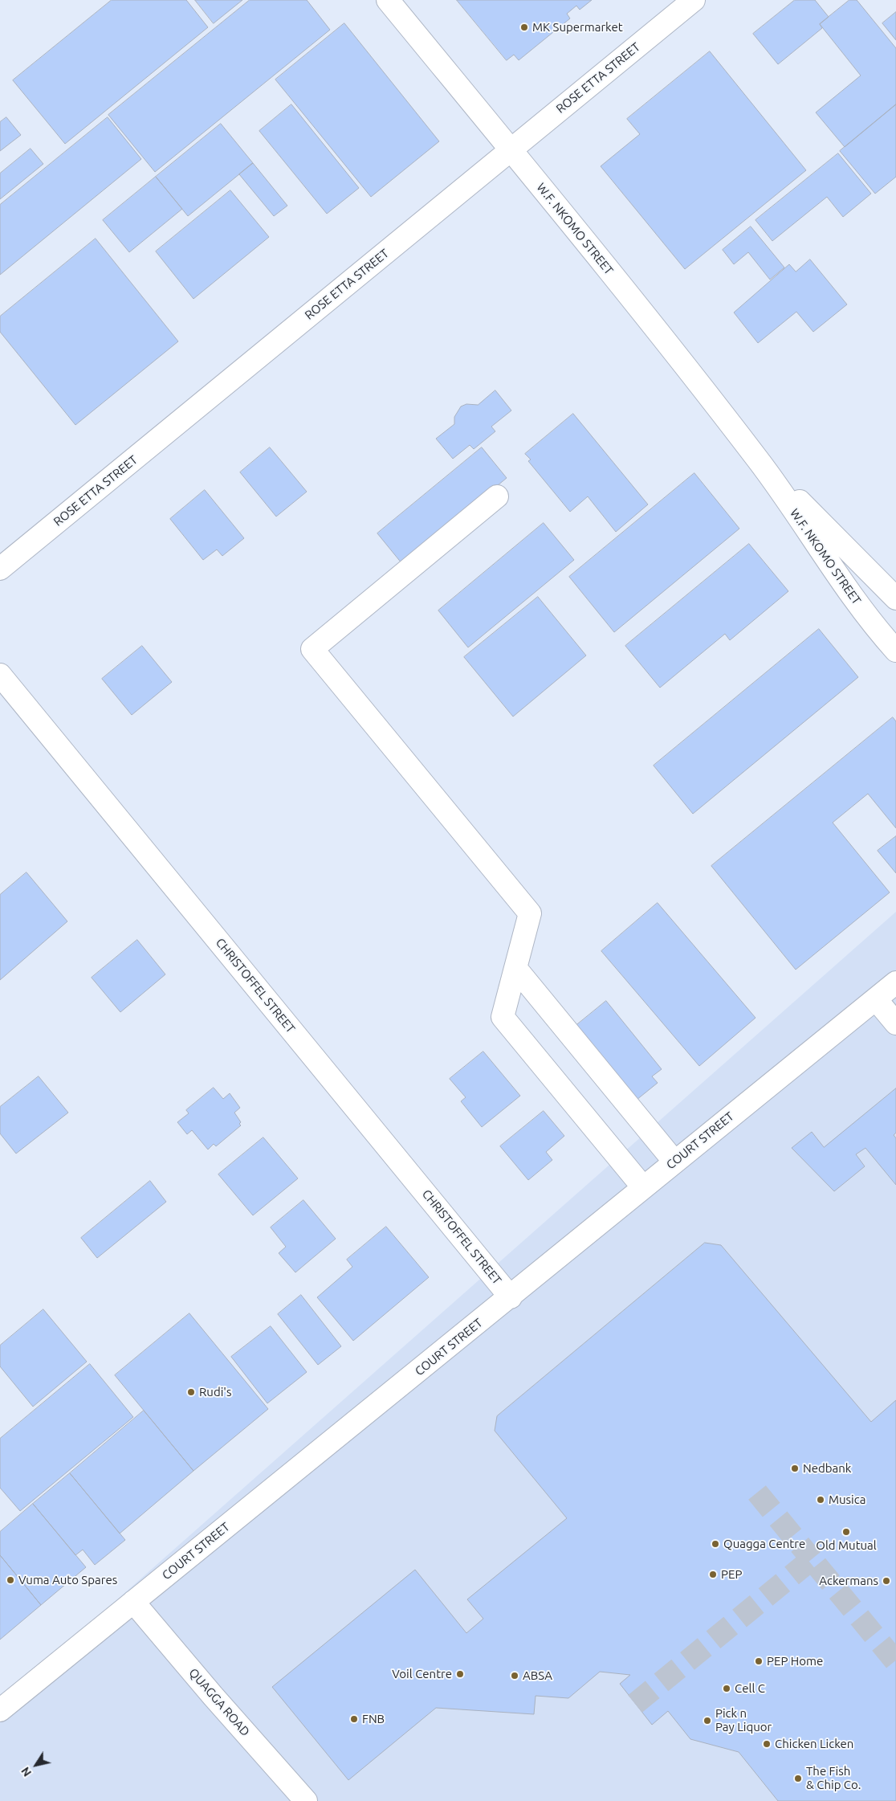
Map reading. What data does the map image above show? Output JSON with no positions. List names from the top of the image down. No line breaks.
{"streets":{"street":["ROSE ETTA STREET","W.F. NKOMO STREET","CHRISTOFFEL STREET","COURT STREET","QUAGGA ROAD"]},"crossings":[["ROSE ETTA STREET","W.F. NKOMO STREET"],["CHRISTOFFEL STREET","COURT STREET"],["COURT STREET","QUAGGA ROAD"]],"places":["MK Supermarket","Rudi's","Nedbank","Musica","Old Mutual","Quagga Centre","PEP","Vuma Auto Spares","Ackermans","PEP Home","Voil Centre","ABSA","Cell C","FNB","Pick n Pay Liquor","Chicken Licken","The Fish & Chip Co."],"north":"bottom left"}
